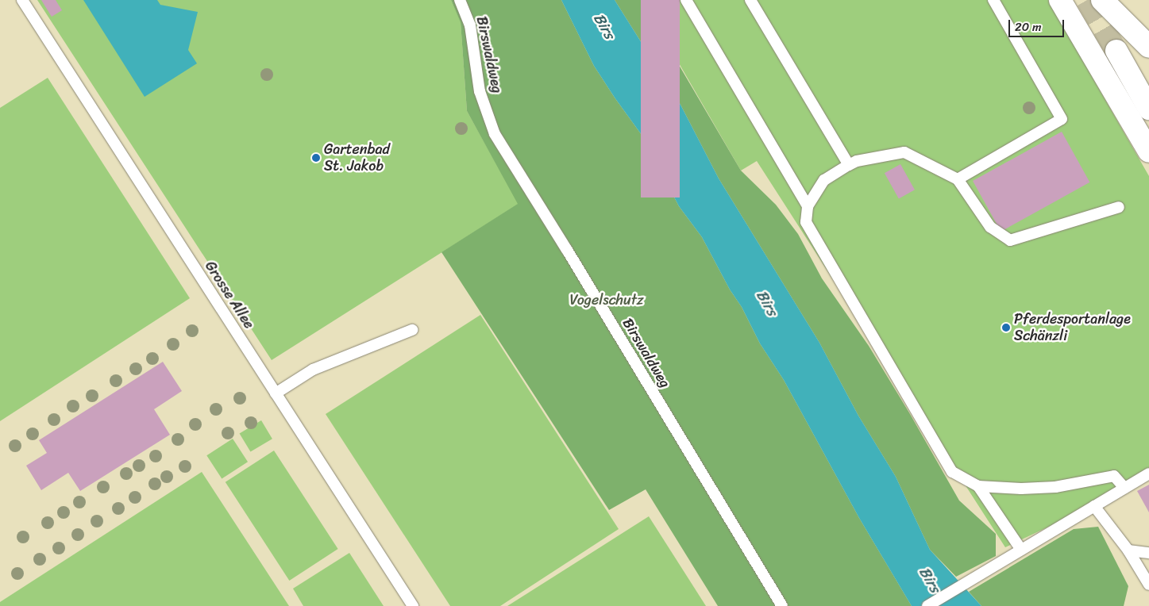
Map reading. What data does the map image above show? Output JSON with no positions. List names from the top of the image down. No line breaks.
{"streets":{"lane":["Birswaldweg","Grosse Allee"]},"water":["Birs"],"parks":["Vogelschutz"],"places":["Gartenbad St. Jakob","Pferdesportanlage Schänzli"],"scale_bar":"20 m"}
